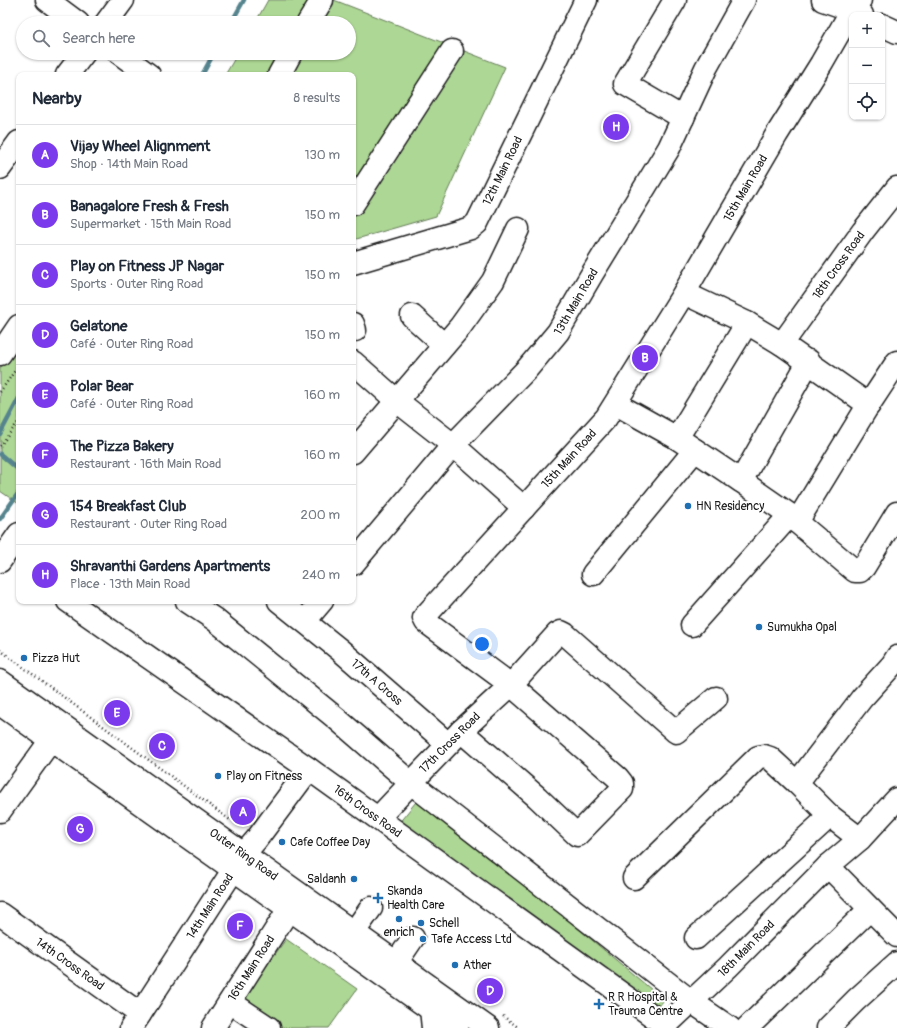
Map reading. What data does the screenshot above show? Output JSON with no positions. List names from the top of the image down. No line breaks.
{"streets":{"main road":["12th Main Road","15th Main Road","18th Cross Road","13th Main Road","17th A Cross","17th Cross Road","16th Cross Road","Outer Ring Road","14th Main Road","18th Main Road","14th Cross Road","16th Main Road"]},"crossings":[["15th Main Road","17th A Cross"],["15th Main Road","17th Cross Road"],["17th A Cross","17th Cross Road"],["17th Cross Road","18th Main Road"],["16th Cross Road","14th Main Road"],["16th Cross Road","18th Main Road"],["Outer Ring Road","14th Main Road"],["Outer Ring Road","16th Main Road"],["14th Main Road","14th Cross Road"]],"places":{"other":["HN Residency","Sumukha Opal","Pizza Hut","Play on Fitness","Cafe Coffee Day","Saldanh","enrich","Schell","Tafe Access Ltd","Ather"],"health":["Skanda Health Care","R R Hospital & Trauma Centre"]},"page":{"map_buttons":["+","−"],"search":"Search here","heading":["Nearby","8 results"],"pins":["H","B","E","C","A","G","F","D"],"list":[{"mark":"A","name":"Vijay Wheel Alignment","note":"Shop · 14th Main Road","value":"130 m"},{"mark":"B","name":"Banagalore Fresh & Fresh","note":"Supermarket · 15th Main Road","value":"150 m"},{"mark":"C","name":"Play on Fitness JP Nagar","note":"Sports · Outer Ring Road","value":"150 m"},{"mark":"D","name":"Gelatone","note":"Café · Outer Ring Road","value":"150 m"},{"mark":"E","name":"Polar Bear","note":"Café · Outer Ring Road","value":"160 m"},{"mark":"F","name":"The Pizza Bakery","note":"Restaurant · 16th Main Road","value":"160 m"},{"mark":"G","name":"154 Breakfast Club","note":"Restaurant · Outer Ring Road","value":"200 m"},{"mark":"H","name":"Shravanthi Gardens Apartments","note":"Place · 13th Main Road","value":"240 m"}]}}
